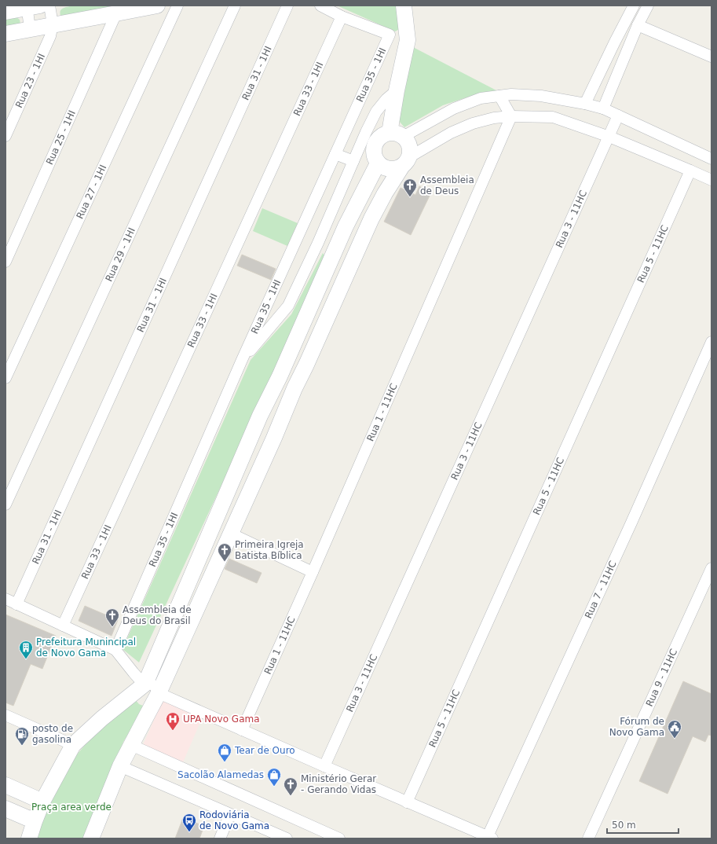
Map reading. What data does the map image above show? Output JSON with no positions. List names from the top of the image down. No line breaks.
{"streets":{"street":["Rua 31 - 1HI","Rua 35 - 1HI","Rua 23 - 1HI","Rua 33 - 1HI","Rua 25 - 1HI","Rua 27 - 1HI","Rua 3 - 11HC","Rua 5 - 11HC","Rua 29 - 1HI","Rua 1 - 11HC","Rua 7 - 11HC","Rua 9 - 11HC"]},"crossings":[["Rua 35 - 1HI","Rua 33 - 1HI"]],"parks":["Praça area verde"],"places":{"church":["Assembleia de Deus","Primeira Igreja Batista Bíblica","Assembleia de Deus do Brasil","Ministério Gerar - Gerando Vidas"],"building":["Prefeitura Munincipal de Novo Gama"],"hospital":["UPA Novo Gama"],"public building":["Fórum de Novo Gama"],"fuel station":["posto de gasolina"],"shop":["Tear de Ouro","Sacolão Alamedas"],"bus stop":["Rodoviária de Novo Gama"]},"scale_bar":"50 m"}
